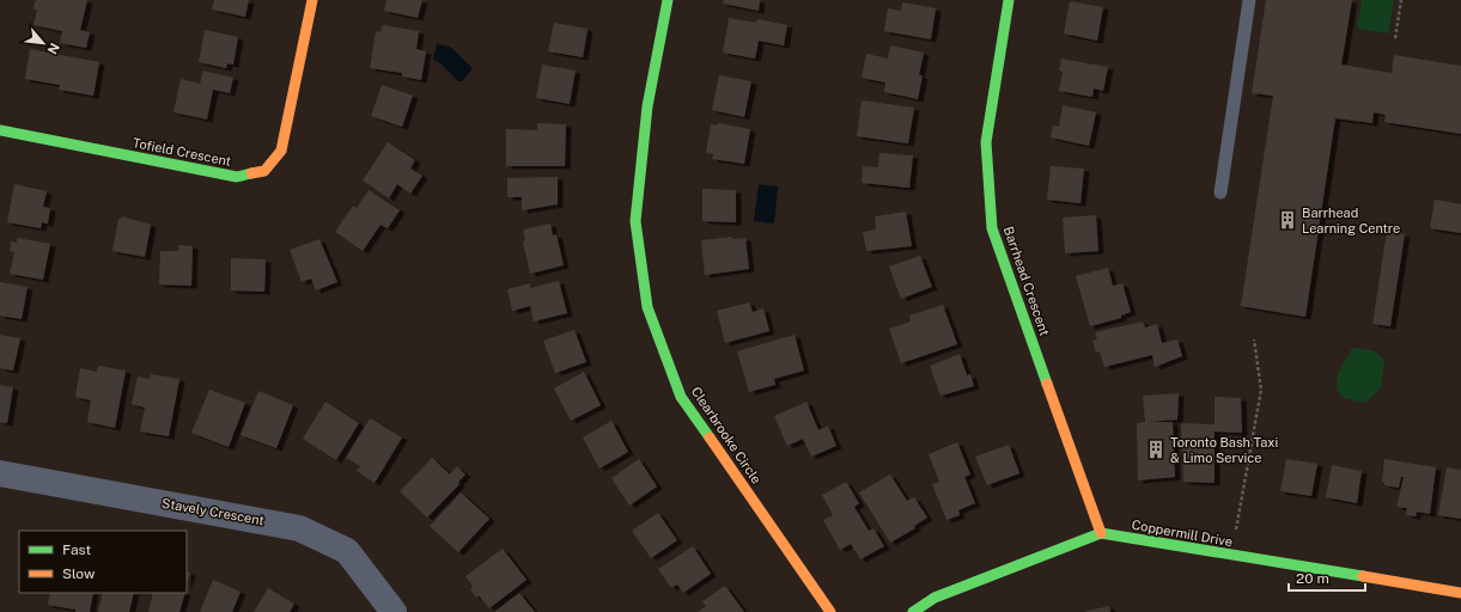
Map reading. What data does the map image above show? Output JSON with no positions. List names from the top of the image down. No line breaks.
{"streets":{"street":["Tofield Crescent","Barrhead Crescent","Clearbrooke Circle","Stavely Crescent","Coppermill Drive"]},"crossings":[["Barrhead Crescent","Coppermill Drive"]],"places":{"building":["Barrhead Learning Centre","Toronto Bash Taxi & Limo Service"]},"legend":["Fast","Slow"],"scale_bar":"20 m","north":"bottom right"}
